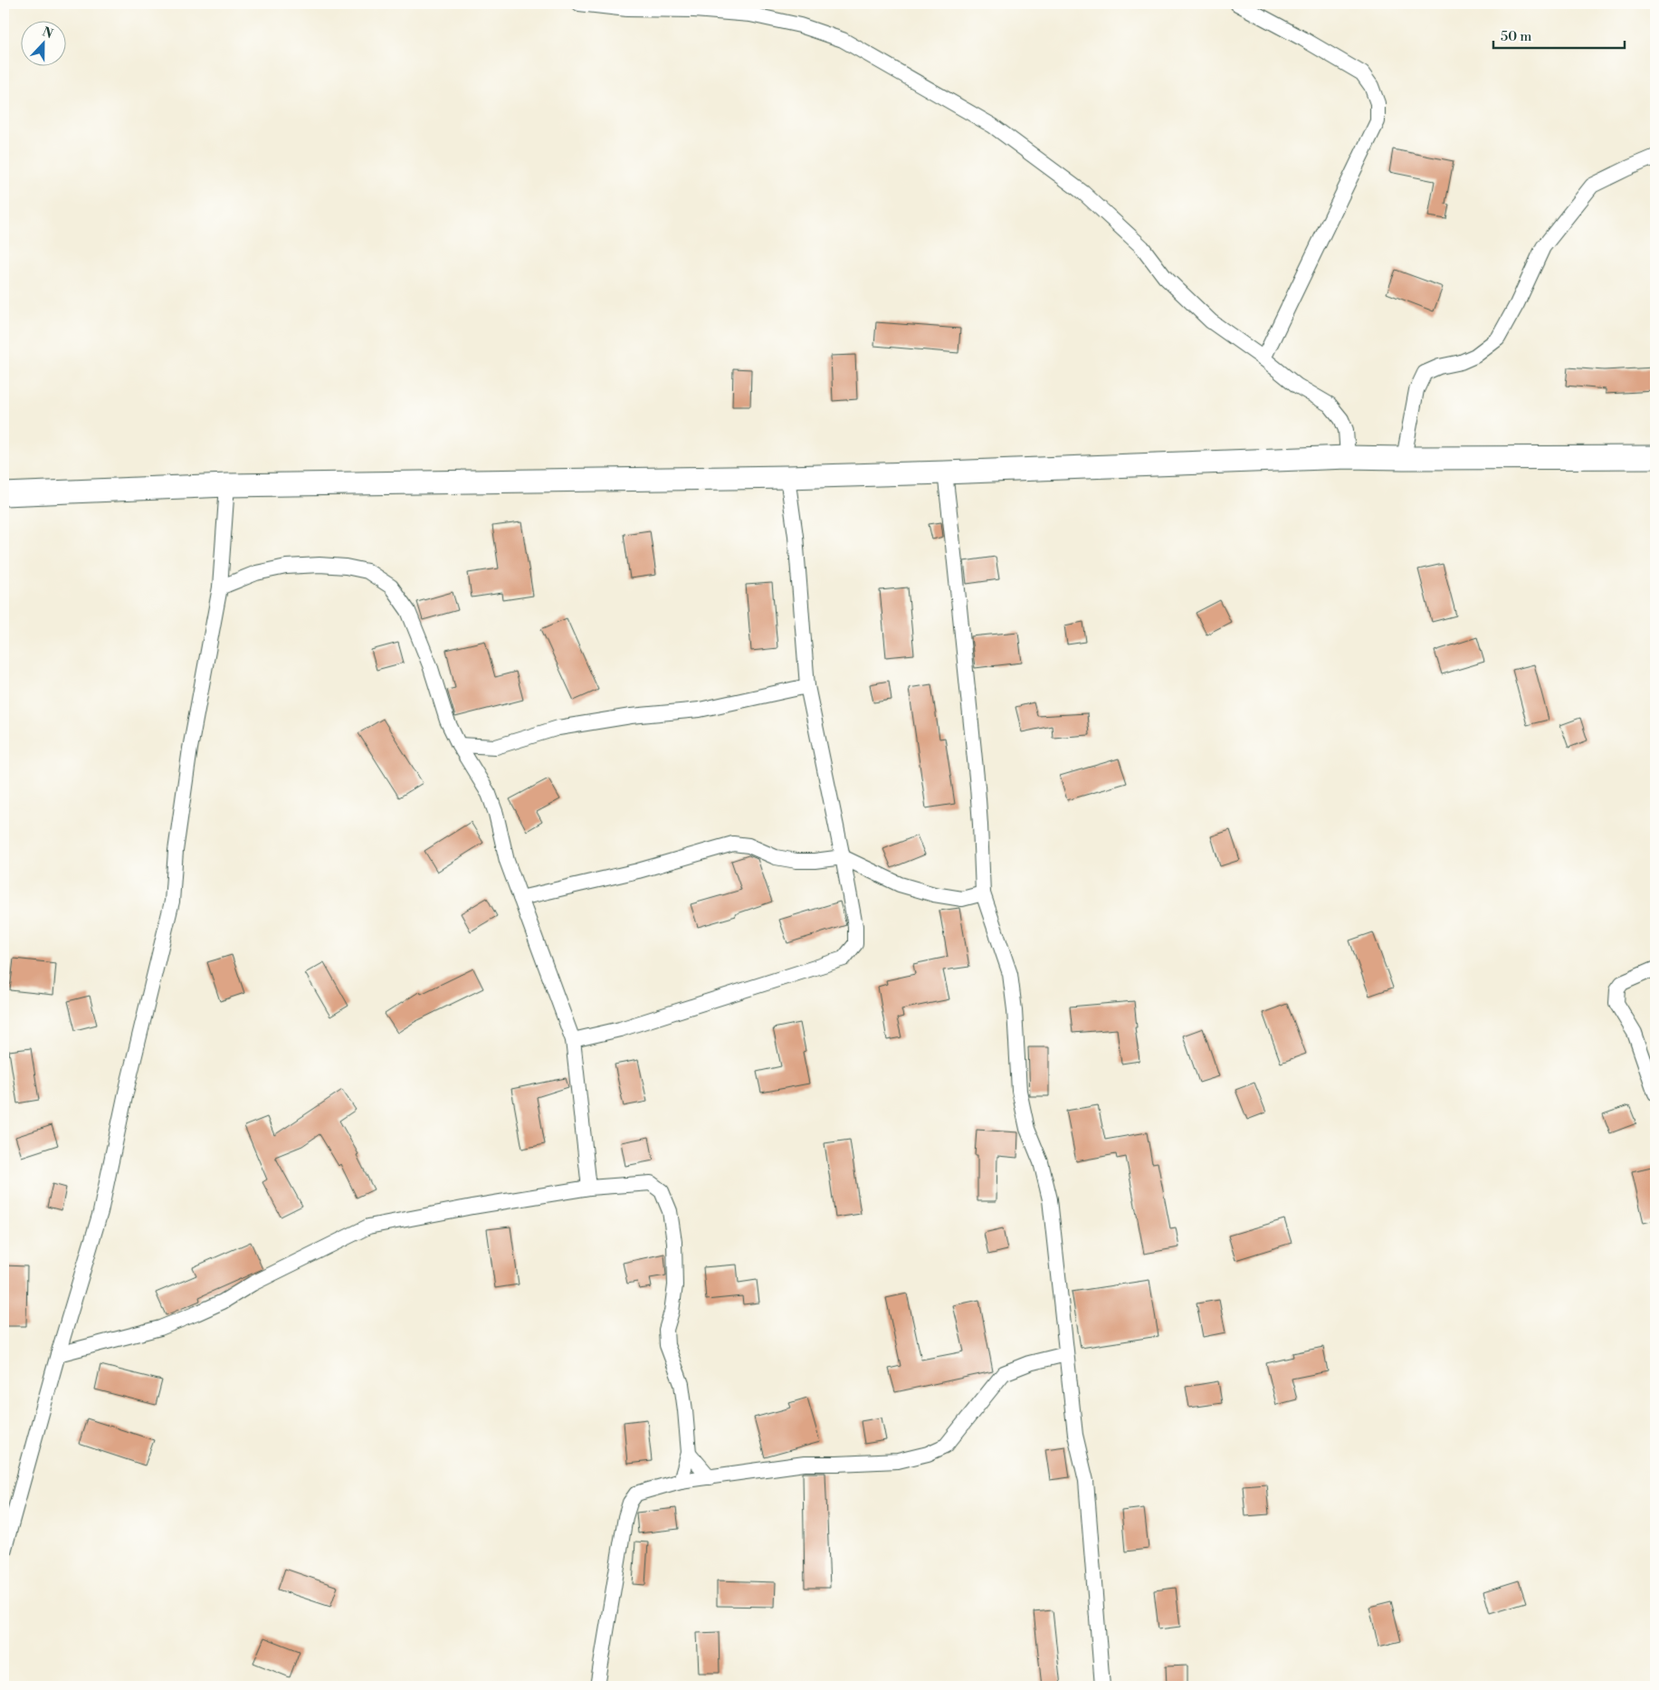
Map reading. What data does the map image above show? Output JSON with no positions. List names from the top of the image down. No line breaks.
{"scale_bar":"50 m","north":"top"}
